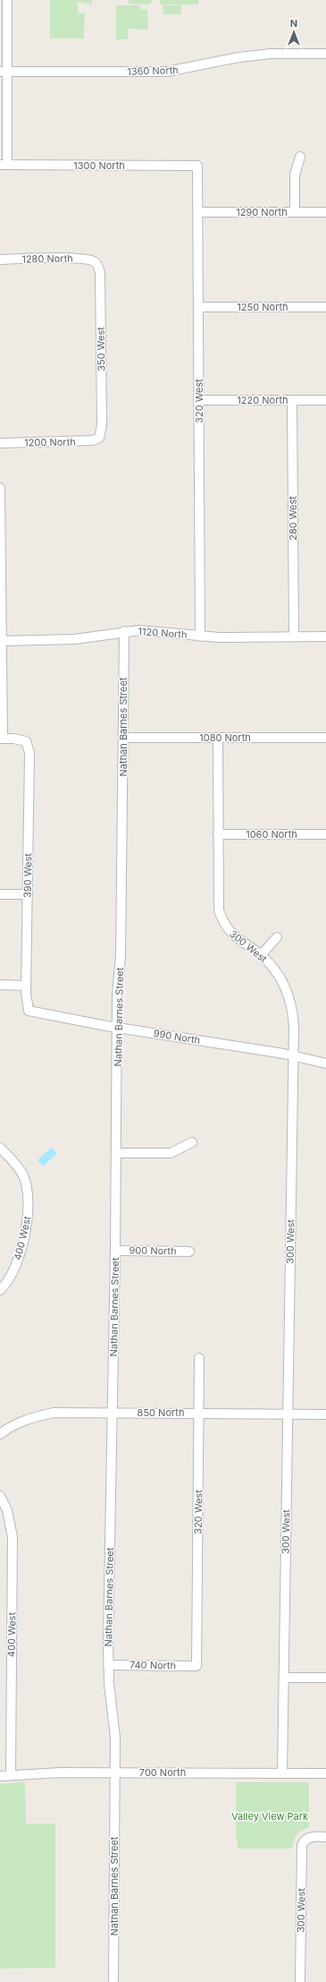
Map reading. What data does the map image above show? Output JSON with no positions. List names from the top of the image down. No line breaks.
{"streets":{"street":["1360 North","1300 North","1290 North","1280 North","1250 North","350 West","1220 North","320 West","1200 North","280 West","1120 North","Nathan Barnes Street","1080 North","1060 North","390 West","300 West","990 North","400 West","900 North","850 North","740 North","700 North"]},"crossings":[["1300 North","320 West"],["1290 North","320 West"],["1280 North","350 West"],["1250 North","320 West"],["350 West","1200 North"],["1220 North","320 West"],["1220 North","280 West"],["320 West","1120 North"],["320 West","850 North"],["320 West","740 North"],["280 West","1120 North"],["1120 North","Nathan Barnes Street"],["Nathan Barnes Street","1080 North"],["Nathan Barnes Street","990 North"],["Nathan Barnes Street","900 North"],["Nathan Barnes Street","850 North"],["Nathan Barnes Street","740 North"],["Nathan Barnes Street","700 North"],["1080 North","300 West"],["1060 North","300 West"],["390 West","990 North"],["300 West","990 North"],["300 West","850 North"],["300 West","700 North"],["400 West","700 North"]],"parks":["Valley View Park"],"north":"top"}
